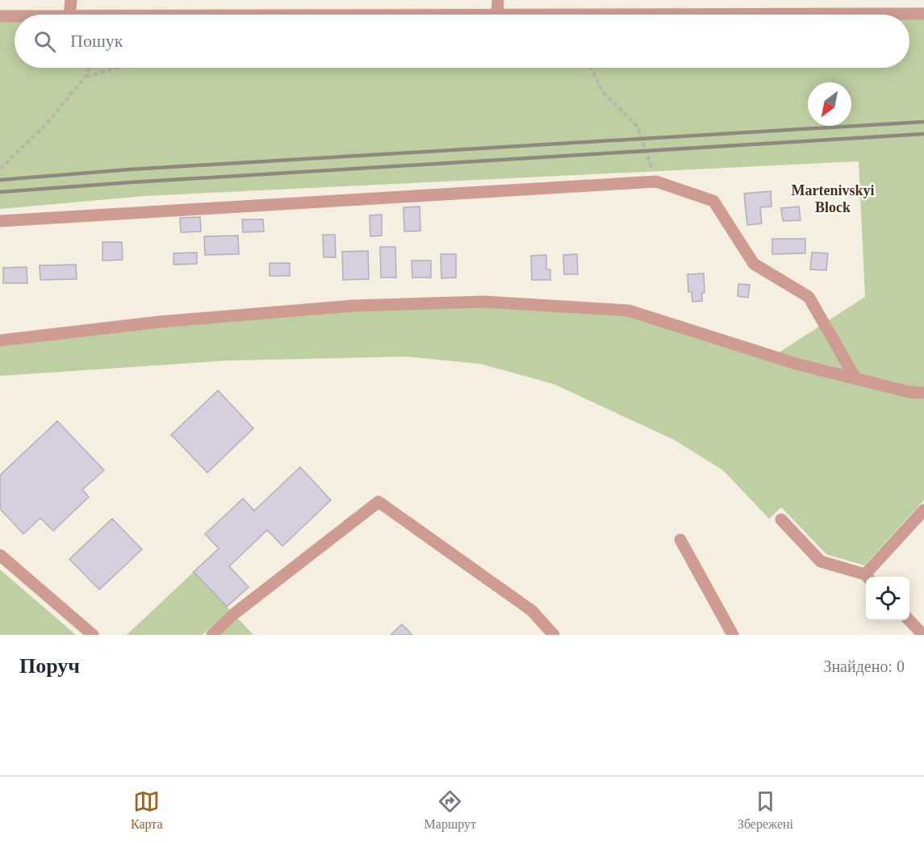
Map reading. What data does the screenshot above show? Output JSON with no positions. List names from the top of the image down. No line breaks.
{"districts":["Martenivskyi Block"],"north":"bottom left","page":{"search":"Пошук","heading":["Поруч","Знайдено: 0"],"nav":["Карта","Маршрут","Збережені"]}}
